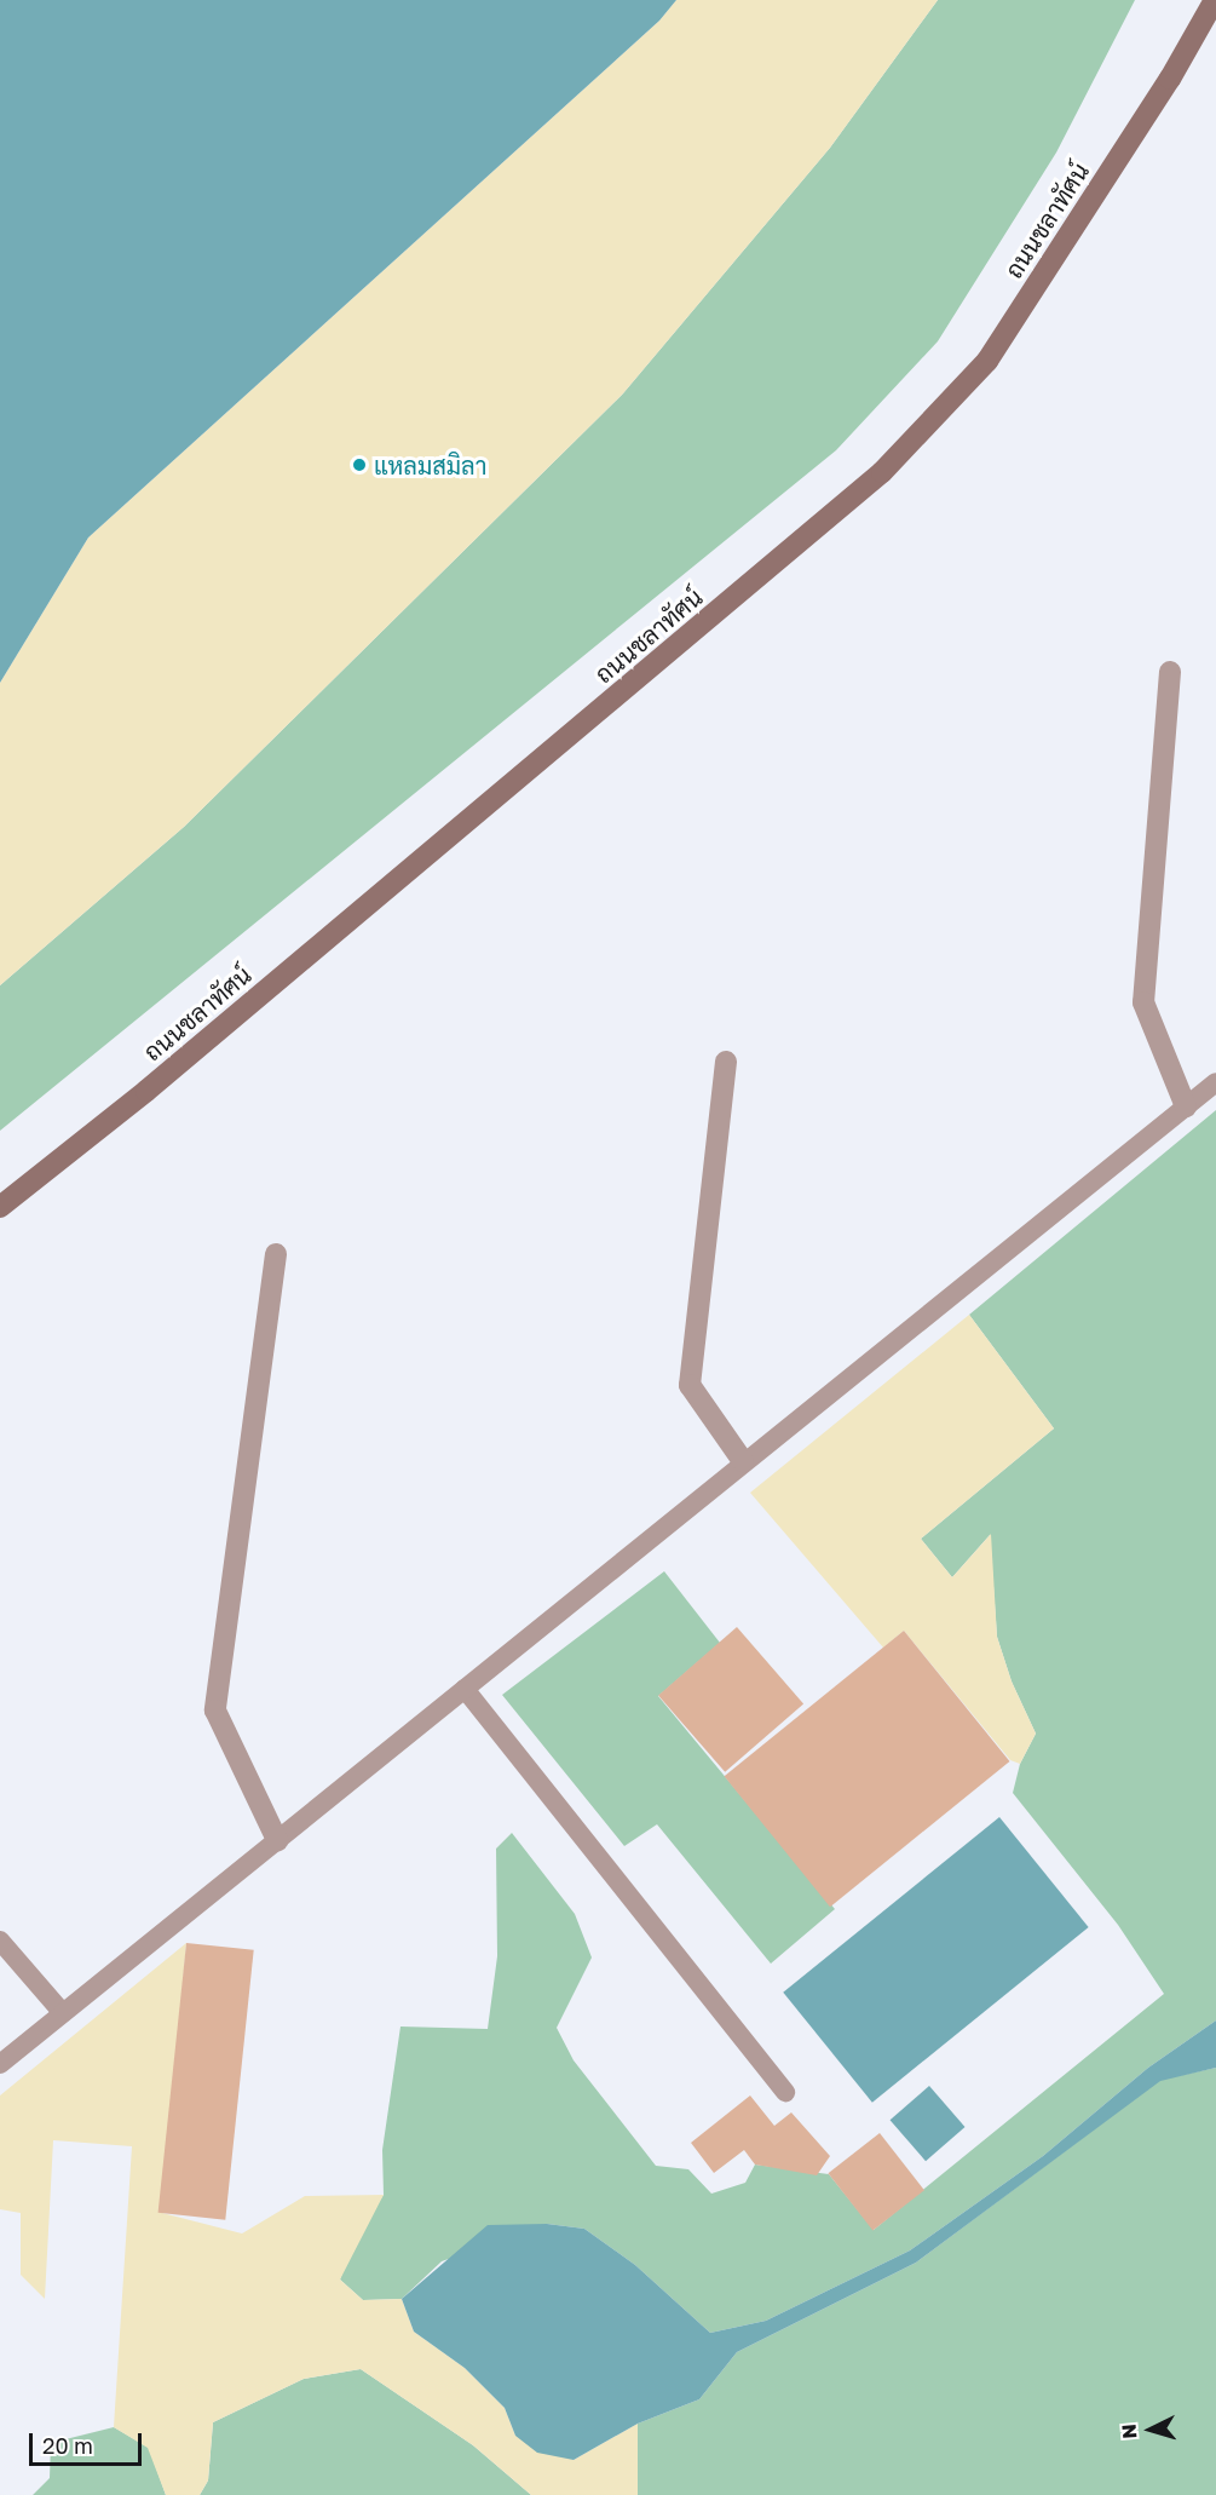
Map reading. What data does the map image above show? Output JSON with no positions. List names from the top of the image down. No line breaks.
{"streets":{"main road":["ถนนชลาทัศน์"]},"places":["แหลมสมิลา"],"scale_bar":"20 m","north":"left"}
